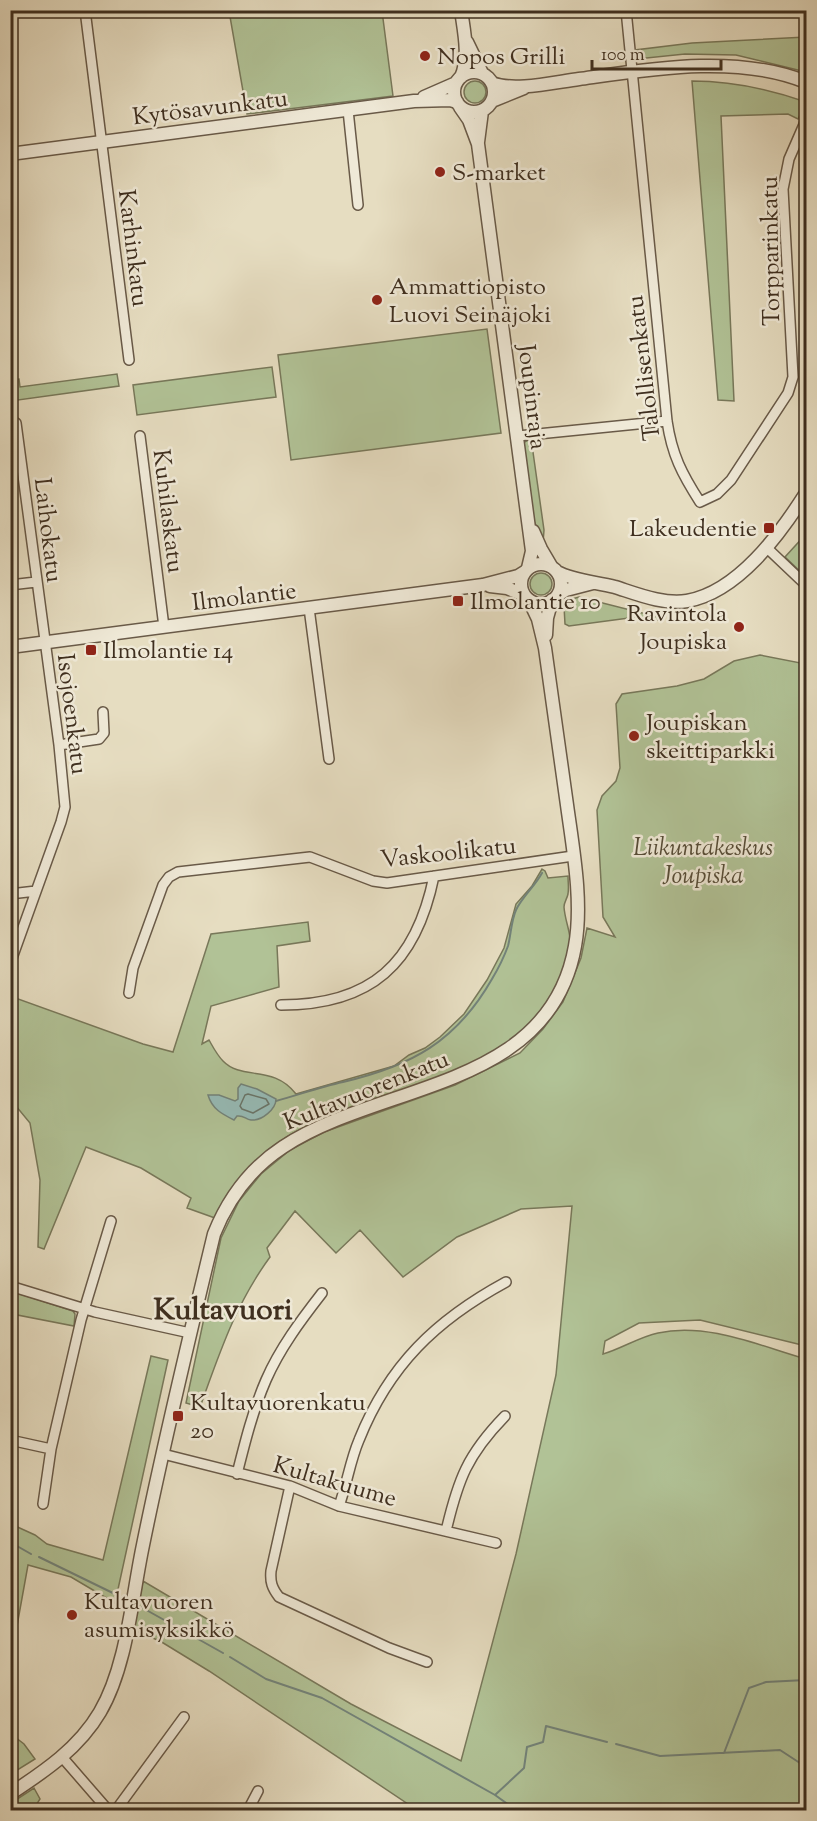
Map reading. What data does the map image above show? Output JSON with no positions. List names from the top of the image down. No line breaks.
{"streets":{"street":["Kytösavunkatu","Karhinkatu","Torpparinkatu","Talollisenkatu","Joupinraja","Kuhilaskatu","Laihokatu","Ilmolantie","Isojoenkatu","Vaskoolikatu","Kultavuorenkatu","Kultakuume"]},"crossings":[["Kytösavunkatu","Karhinkatu"],["Kytösavunkatu","Joupinraja"],["Torpparinkatu","Talollisenkatu"],["Joupinraja","Ilmolantie"],["Joupinraja","Kultavuorenkatu"],["Kuhilaskatu","Ilmolantie"],["Laihokatu","Ilmolantie"],["Laihokatu","Isojoenkatu"],["Ilmolantie","Isojoenkatu"],["Ilmolantie","Kultavuorenkatu"],["Vaskoolikatu","Kultavuorenkatu"],["Kultavuorenkatu","Kultakuume"]],"districts":["Kultavuori"],"parks":["Liikuntakeskus Joupiska"],"places":{"other":["Nopos Grilli","S-market","Ammattiopisto Luovi Seinäjoki","Ravintola Joupiska","Joupiskan skeittiparkki","Kultavuoren asumisyksikkö"],"transit":["Lakeudentie","Ilmolantie 10","Ilmolantie 14","Kultavuorenkatu 20"]},"scale_bar":"100 m"}
